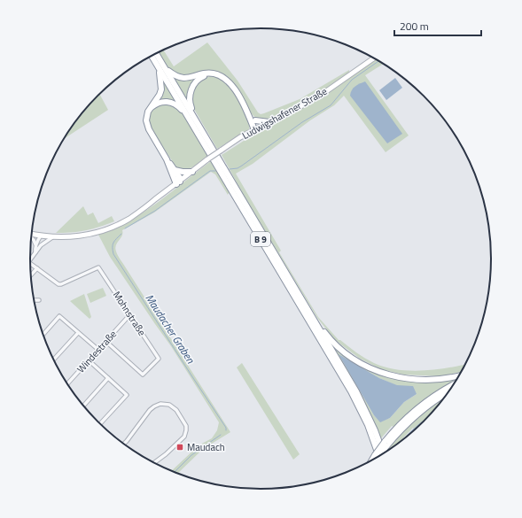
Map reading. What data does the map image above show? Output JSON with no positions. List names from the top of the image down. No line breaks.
{"streets":{"highway":["B 9"],"main road":["Ludwigshafener Straße"],"street":["Mohnstraße","Windestraße"]},"crossings":[["Mohnstraße","Windestraße"]],"water":["Maudacher Graben"],"places":{"transit":["Maudach"]},"scale_bar":"200 m"}
